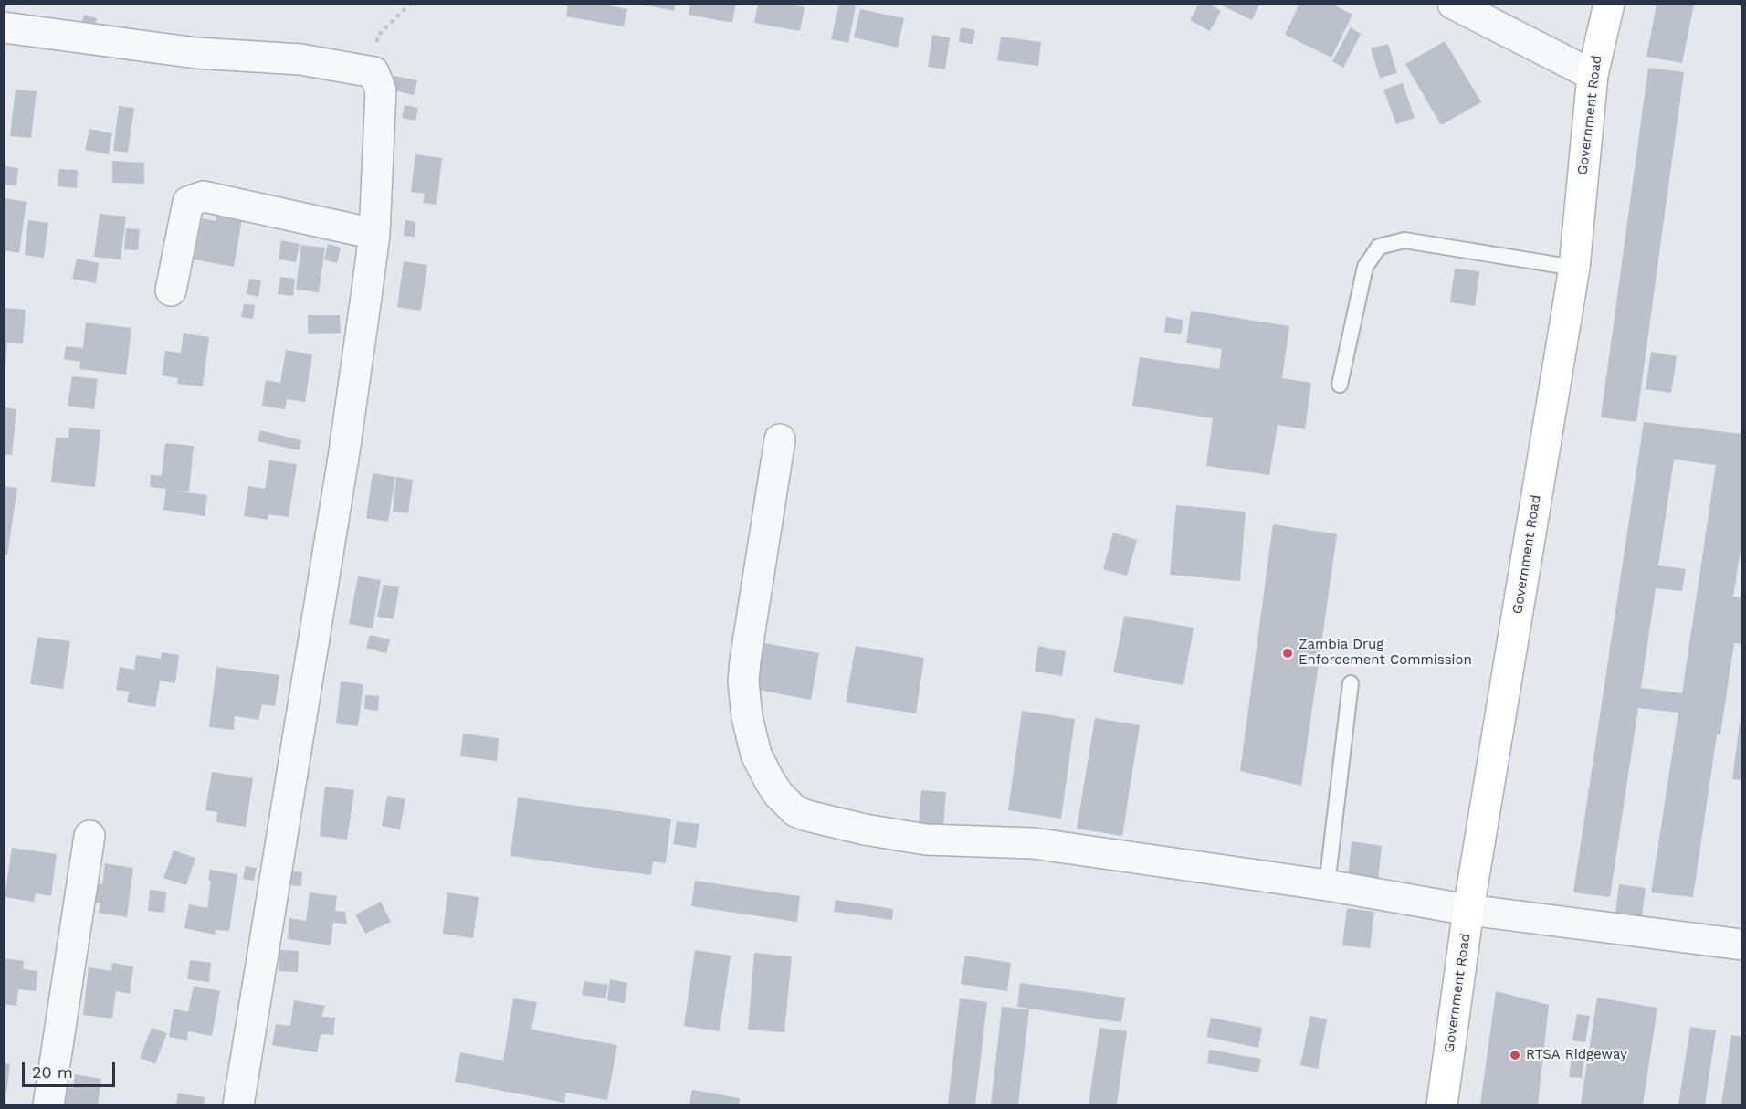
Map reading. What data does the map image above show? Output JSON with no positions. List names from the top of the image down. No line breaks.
{"streets":{"main road":["Government Road"]},"places":["Zambia Drug Enforcement Commission","RTSA Ridgeway"],"scale_bar":"20 m"}
